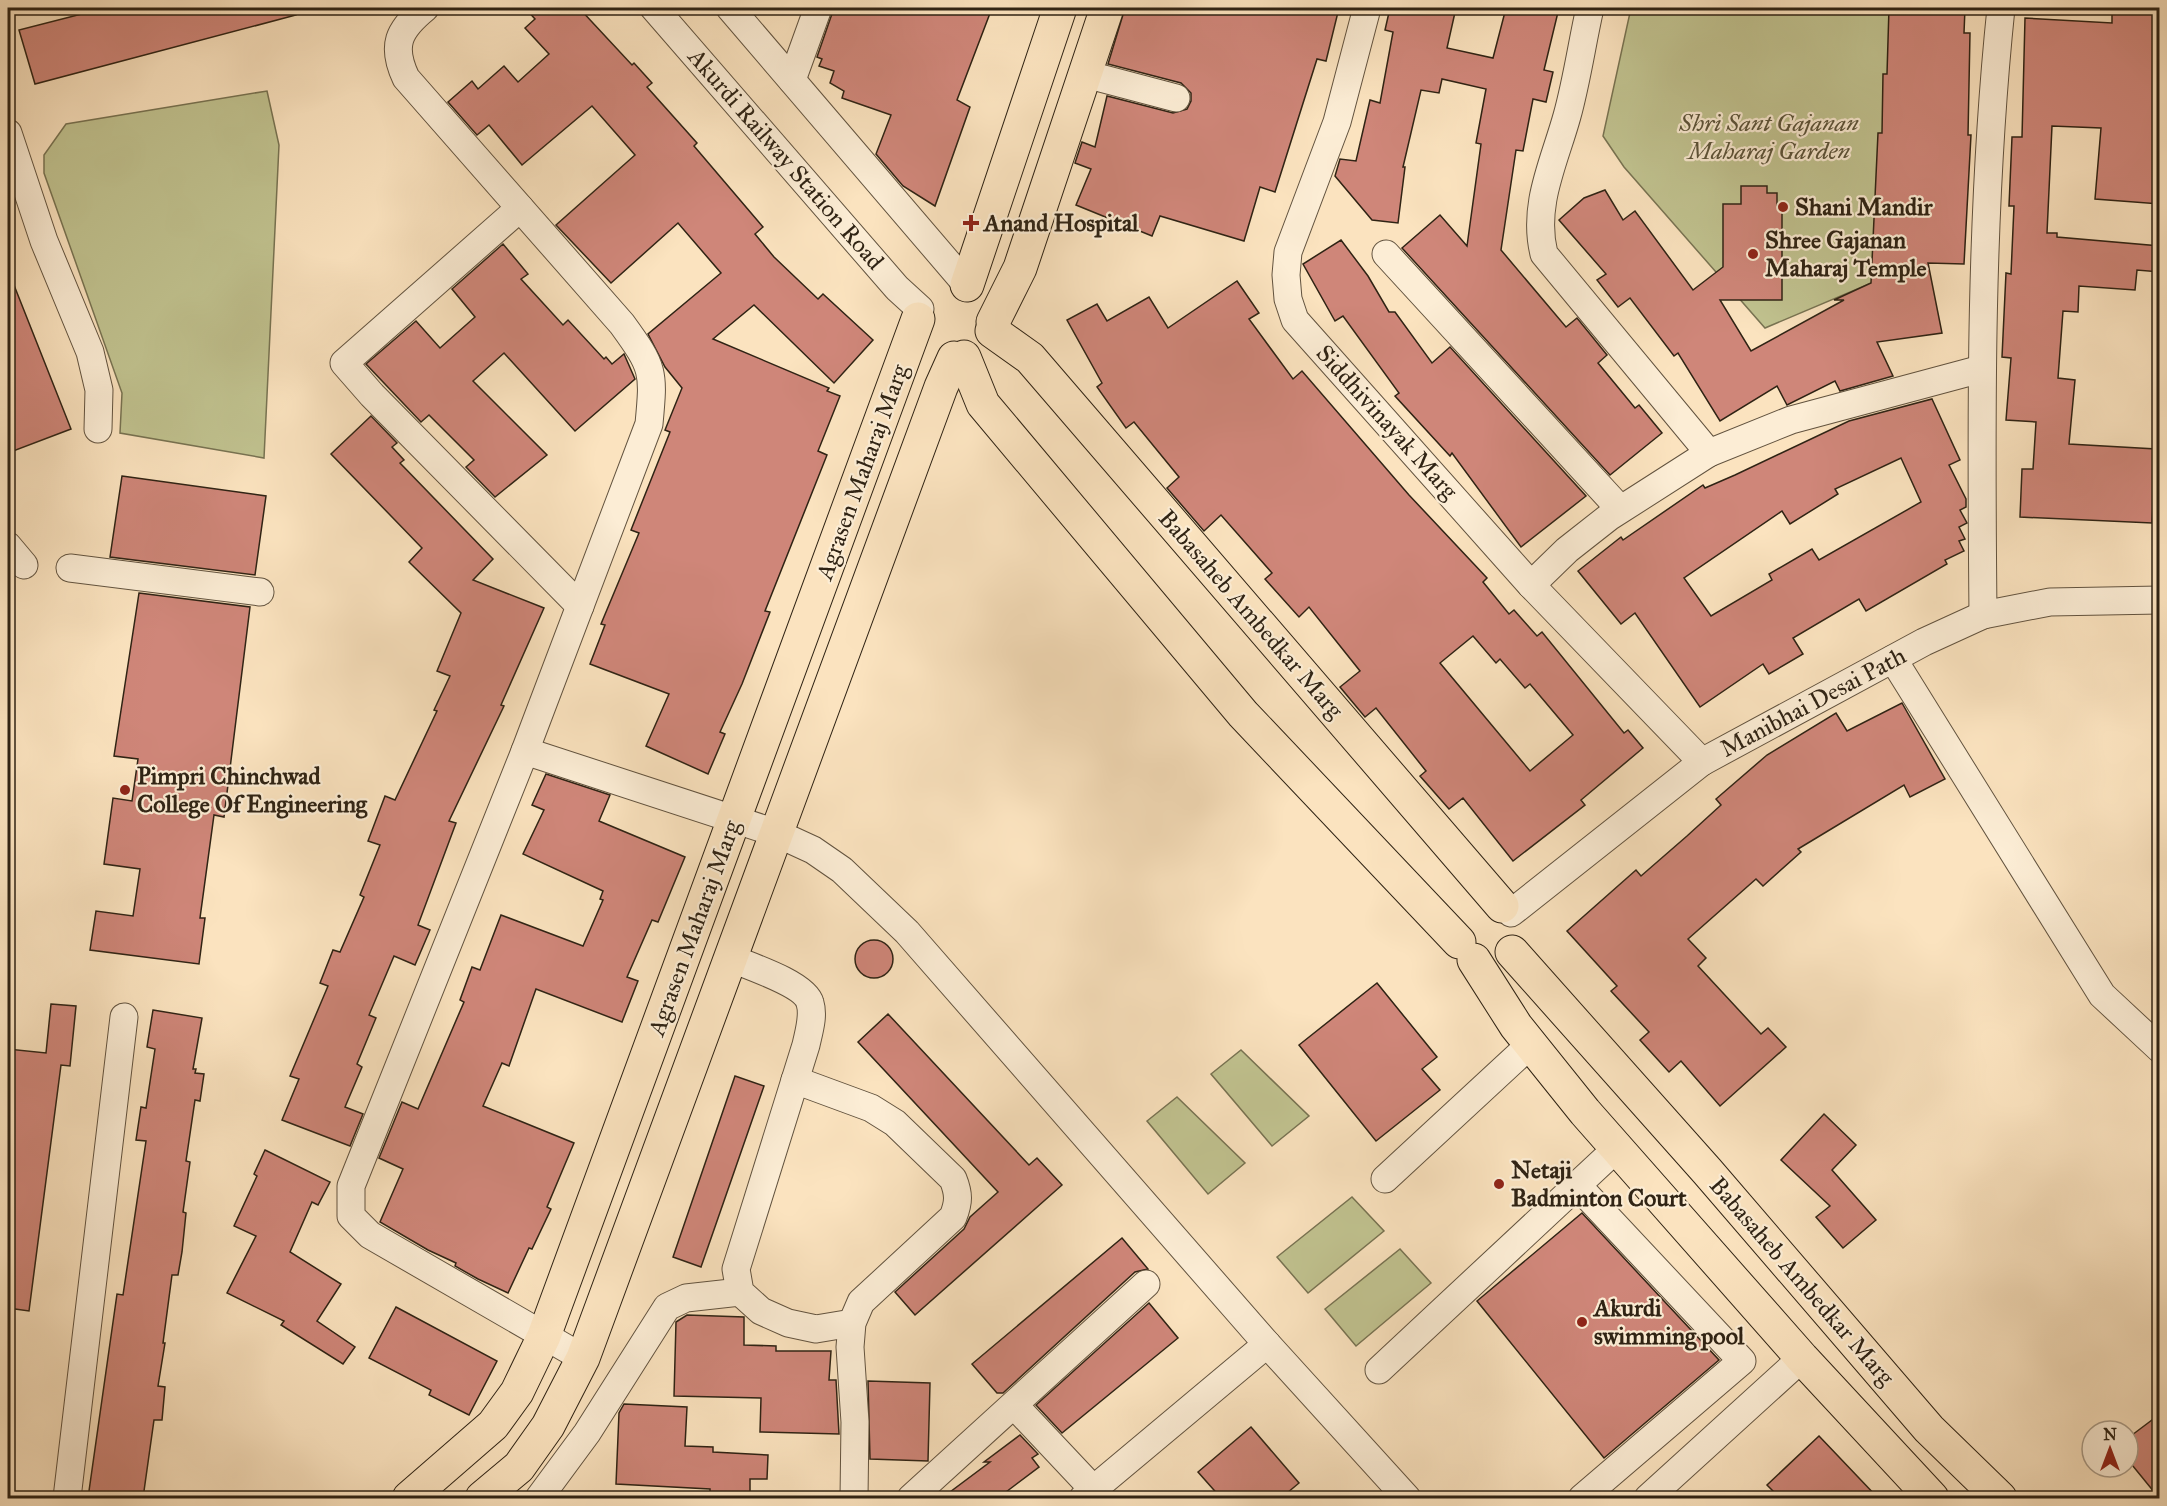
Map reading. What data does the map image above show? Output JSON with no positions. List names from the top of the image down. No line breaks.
{"streets":{"main road":["Agrasen Maharaj Marg","Babasaheb Ambedkar Marg"],"street":["Akurdi Railway Station Road","Siddhivinayak Marg","Manibhai Desai Path"]},"crossings":[["Akurdi Railway Station Road","Agrasen Maharaj Marg"],["Akurdi Railway Station Road","Babasaheb Ambedkar Marg"],["Siddhivinayak Marg","Manibhai Desai Path"],["Agrasen Maharaj Marg","Babasaheb Ambedkar Marg"],["Babasaheb Ambedkar Marg","Manibhai Desai Path"]],"parks":["Shri Sant Gajanan Maharaj Garden"],"places":{"other":["Shani Mandir","Shree Gajanan Maharaj Temple","Pimpri Chinchwad College Of Engineering","Netaji Badminton Court","Akurdi swimming pool"],"health":["Anand Hospital"]},"north":"top"}
